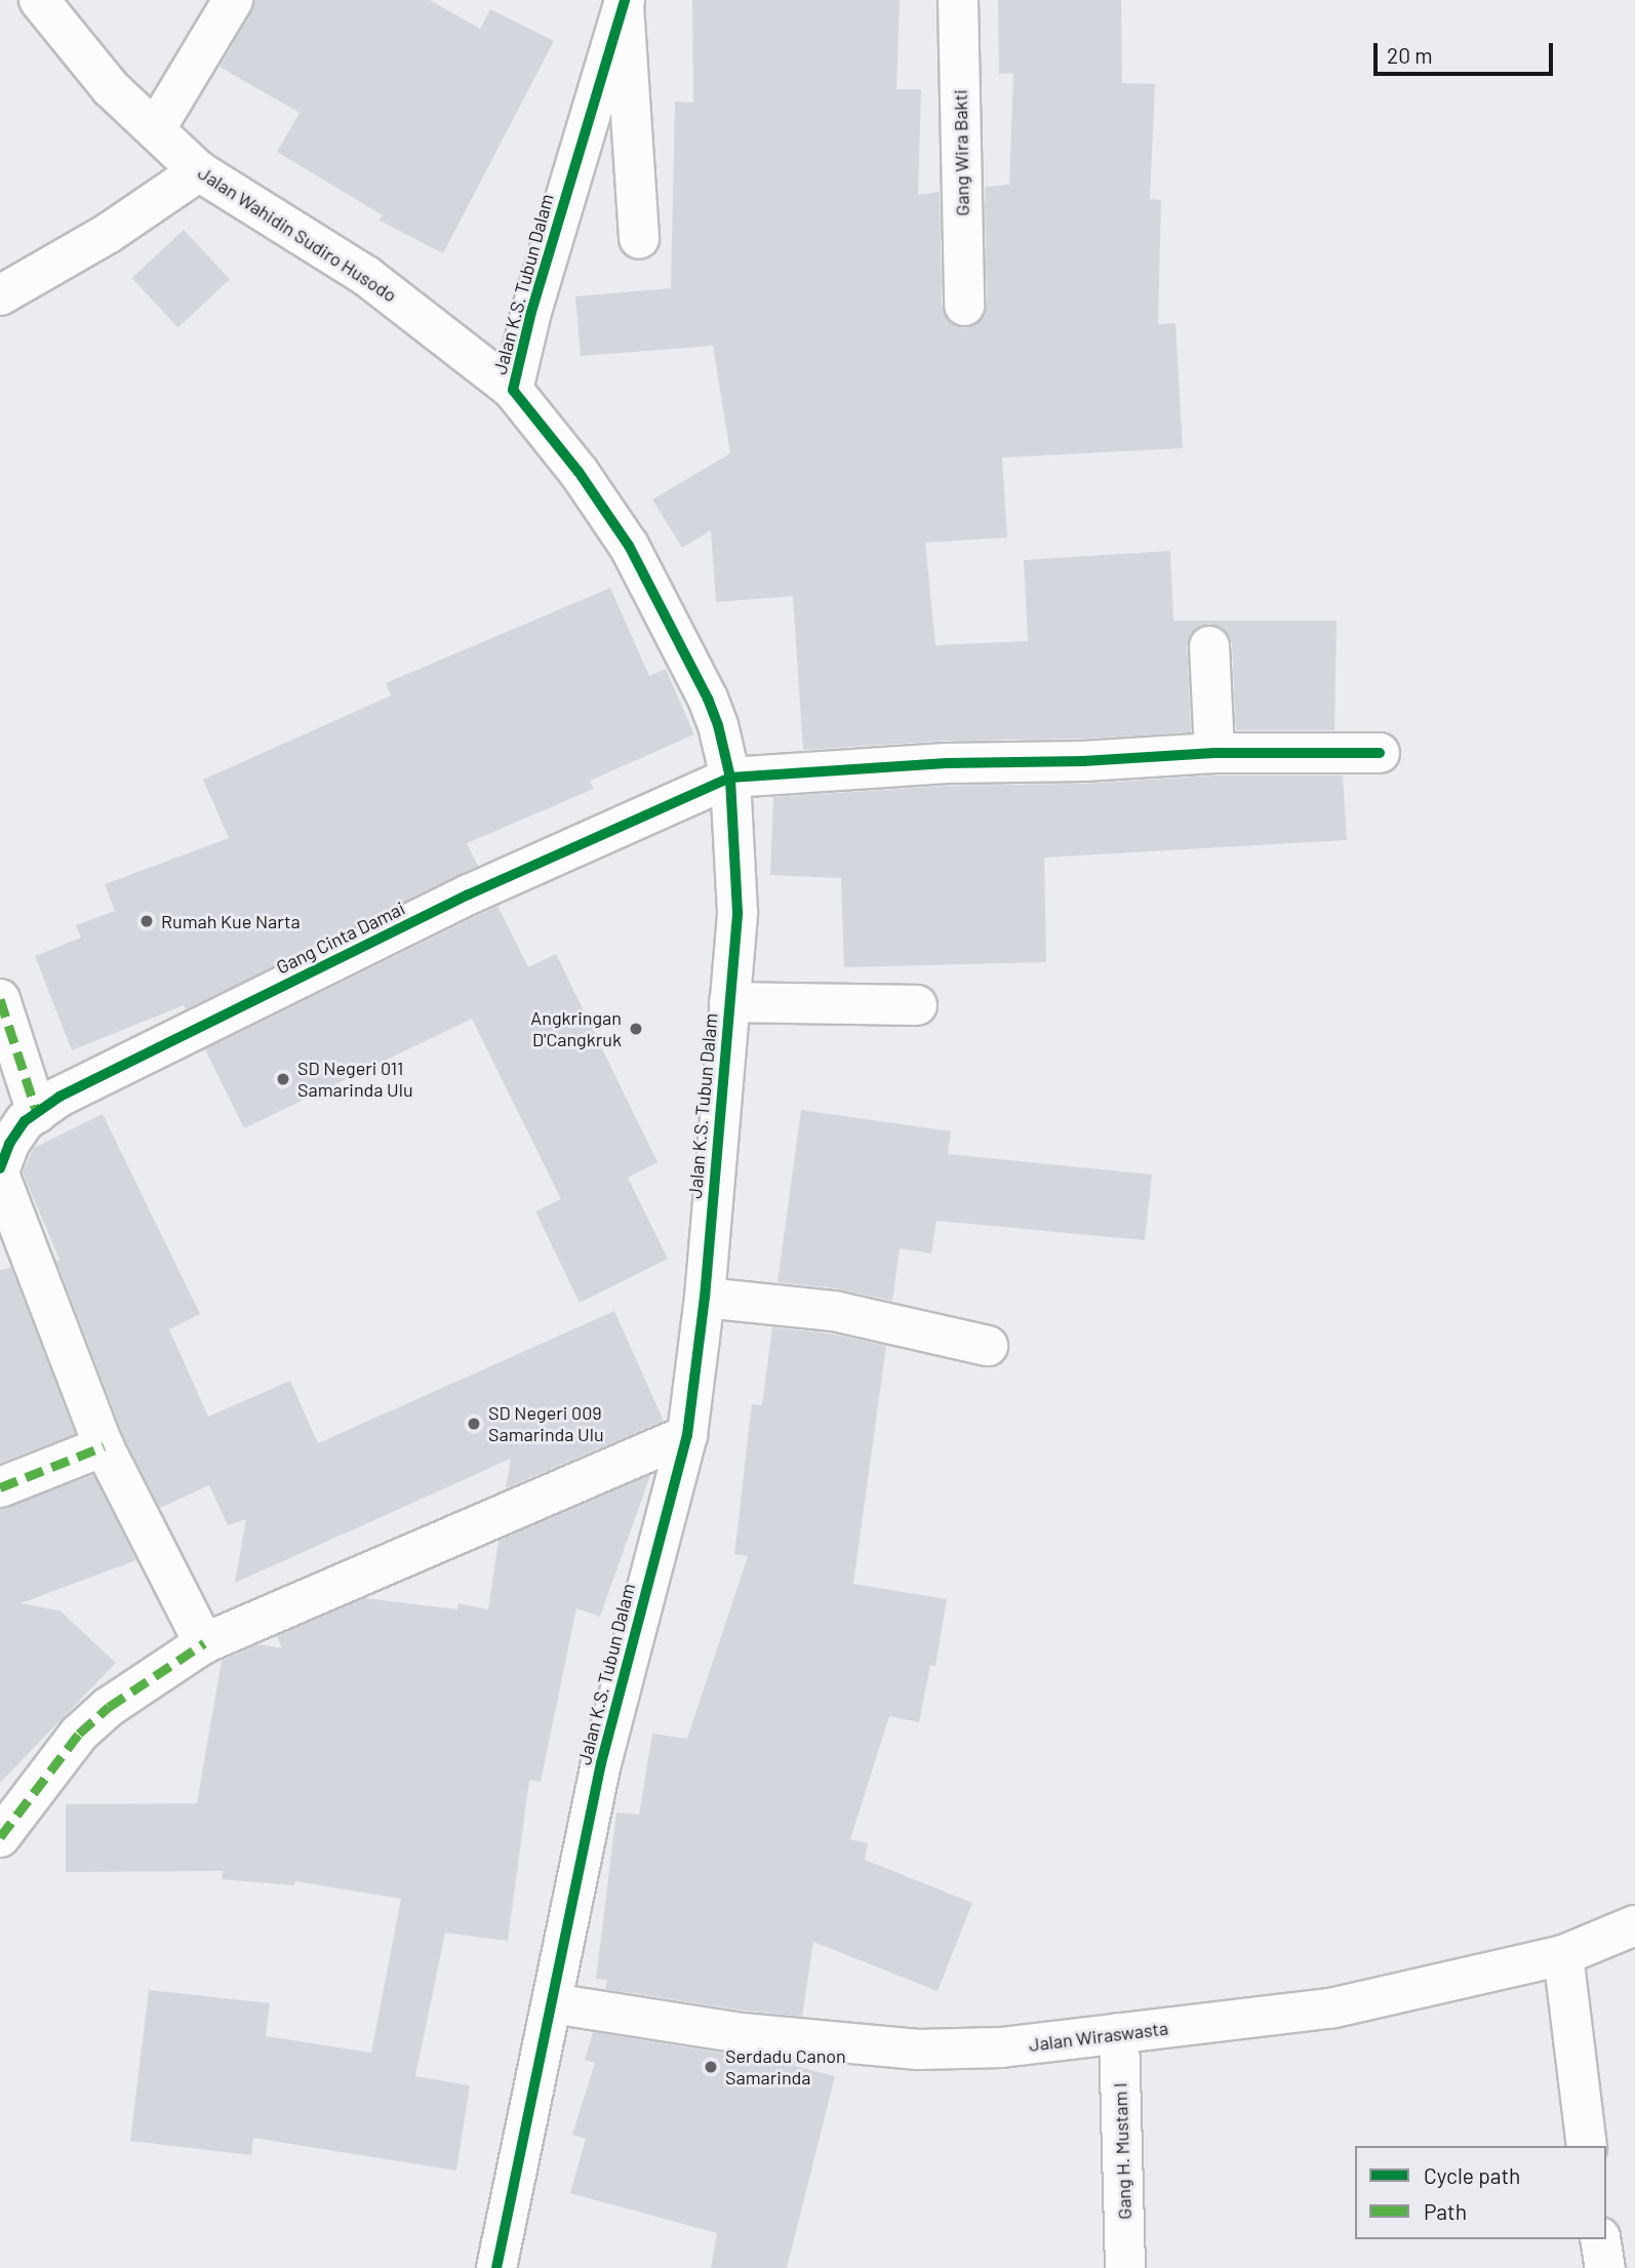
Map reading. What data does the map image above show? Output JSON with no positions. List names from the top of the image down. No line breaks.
{"streets":{"street":["Gang Wira Bakti","Jalan Wahidin Sudiro Husodo","Jalan K.S. Tubun Dalam","Gang Cinta Damai","Jalan Wiraswasta","Gang H. Mustam I"]},"crossings":[["Jalan Wahidin Sudiro Husodo","Jalan K.S. Tubun Dalam"],["Jalan K.S. Tubun Dalam","Gang Cinta Damai"],["Jalan K.S. Tubun Dalam","Jalan Wiraswasta"],["Jalan Wiraswasta","Gang H. Mustam I"]],"places":["Rumah Kue Narta","Angkringan D'Cangkruk","SD Negeri 011 Samarinda Ulu","SD Negeri 009 Samarinda Ulu","Serdadu Canon Samarinda"],"legend":["Cycle path","Path"],"scale_bar":"20 m"}
